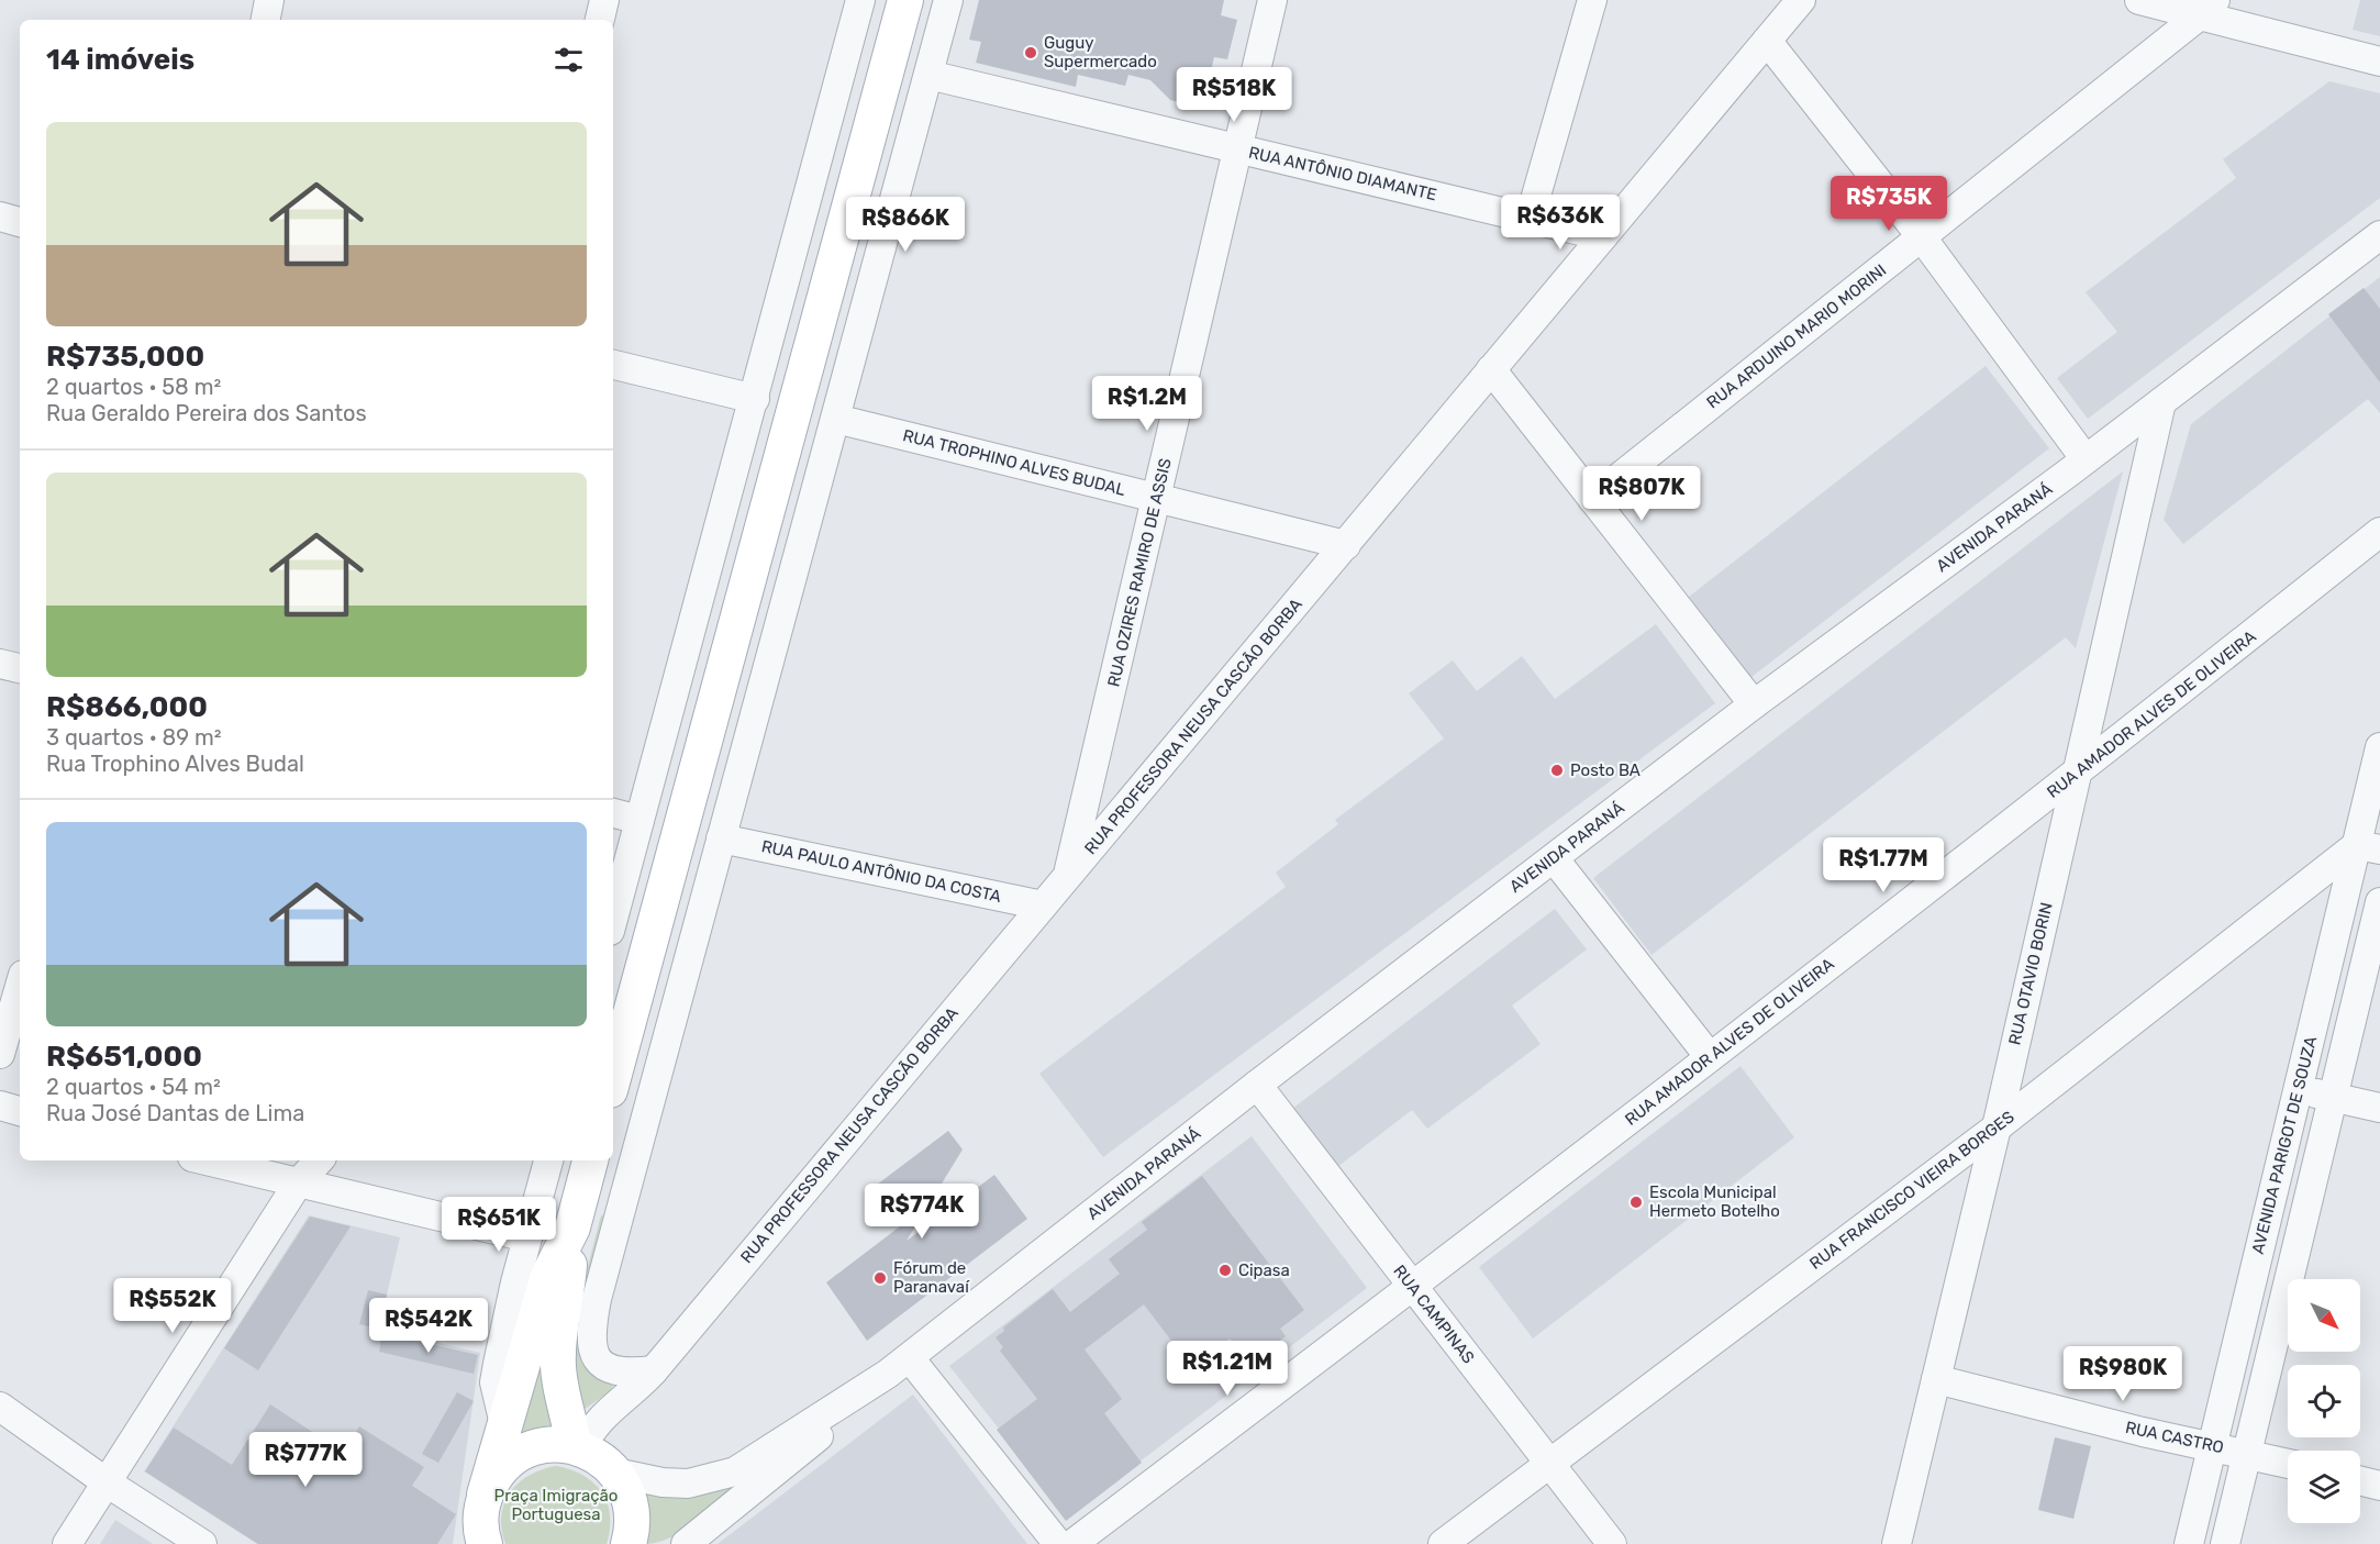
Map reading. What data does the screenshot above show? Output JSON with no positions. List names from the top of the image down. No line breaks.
{"streets":{"street":["RUA ANTÔNIO DIAMANTE","RUA ARDUINO MARIO MORINI","RUA TROPHINO ALVES BUDAL","AVENIDA PARANÁ","RUA OZIRES RAMIRO DE ASSIS","RUA AMADOR ALVES DE OLIVEIRA","RUA PROFESSORA NEUSA CASCÃO BORBA","RUA PAULO ANTÔNIO DA COSTA","RUA OTAVIO BORIN","AVENIDA PARIGOT DE SOUZA","RUA FRANCISCO VIEIRA BORGES","RUA CAMPINAS","RUA CASTRO"]},"crossings":[["RUA ANTÔNIO DIAMANTE","RUA OZIRES RAMIRO DE ASSIS"],["RUA ANTÔNIO DIAMANTE","RUA PROFESSORA NEUSA CASCÃO BORBA"],["RUA TROPHINO ALVES BUDAL","RUA OZIRES RAMIRO DE ASSIS"],["RUA TROPHINO ALVES BUDAL","RUA PROFESSORA NEUSA CASCÃO BORBA"],["AVENIDA PARANÁ","RUA OTAVIO BORIN"],["AVENIDA PARANÁ","RUA CAMPINAS"],["RUA OZIRES RAMIRO DE ASSIS","RUA PROFESSORA NEUSA CASCÃO BORBA"],["RUA AMADOR ALVES DE OLIVEIRA","RUA OTAVIO BORIN"],["RUA AMADOR ALVES DE OLIVEIRA","RUA CAMPINAS"],["RUA PROFESSORA NEUSA CASCÃO BORBA","RUA PAULO ANTÔNIO DA COSTA"],["RUA OTAVIO BORIN","RUA FRANCISCO VIEIRA BORGES"],["RUA OTAVIO BORIN","RUA CASTRO"],["AVENIDA PARIGOT DE SOUZA","RUA FRANCISCO VIEIRA BORGES"],["AVENIDA PARIGOT DE SOUZA","RUA CASTRO"],["RUA FRANCISCO VIEIRA BORGES","RUA CAMPINAS"]],"parks":["Praça Imigração Portuguesa"],"places":["Guguy Supermercado","Posto BA","Escola Municipal Hermeto Botelho","Cipasa","Fórum de Paranavaí"],"north":"bottom right","page":{"heading":"14 imóveis","price":["R$518K","R$735K","R$636K","R$866K","R$1.2M","R$807K","R$1.77M","R$774K","R$651K","R$552K","R$542K","R$1.21M","R$980K","R$777K"],"list":[{"name":"R$735,000","note":"2 quartos · 58 m² · Rua Geraldo Pereira dos Santos"},{"name":"R$866,000","note":"3 quartos · 89 m² · Rua Trophino Alves Budal"},{"name":"R$651,000","note":"2 quartos · 54 m² · Rua José Dantas de Lima"}]}}
